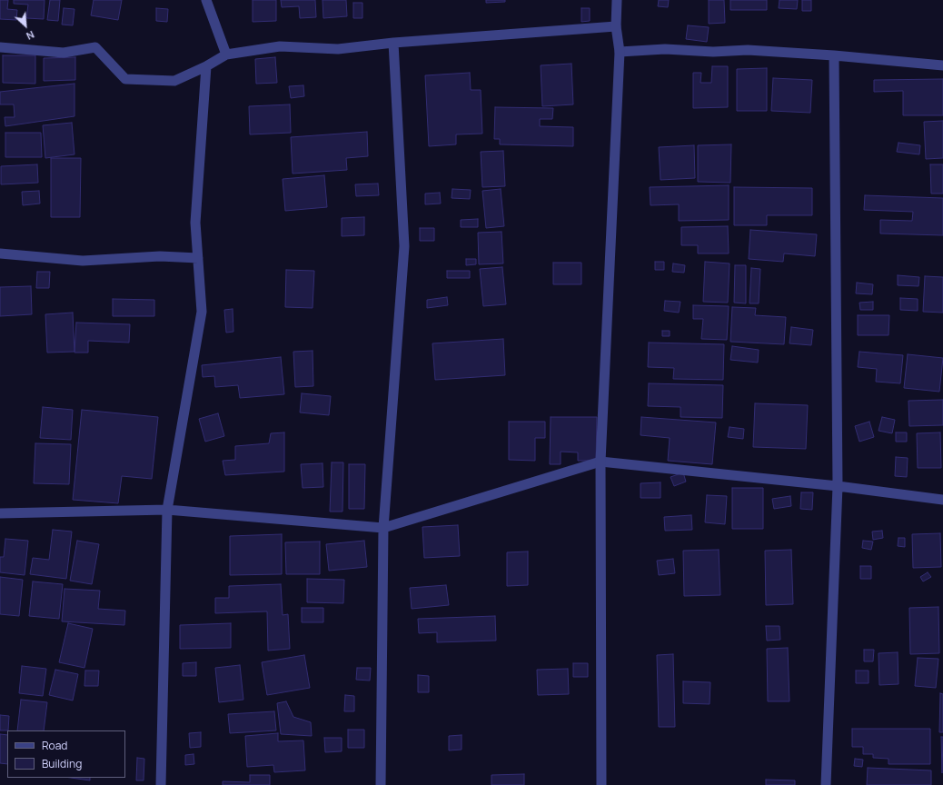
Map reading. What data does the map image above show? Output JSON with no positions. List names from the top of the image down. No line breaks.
{"legend":["Road","Building"],"north":"bottom right"}
